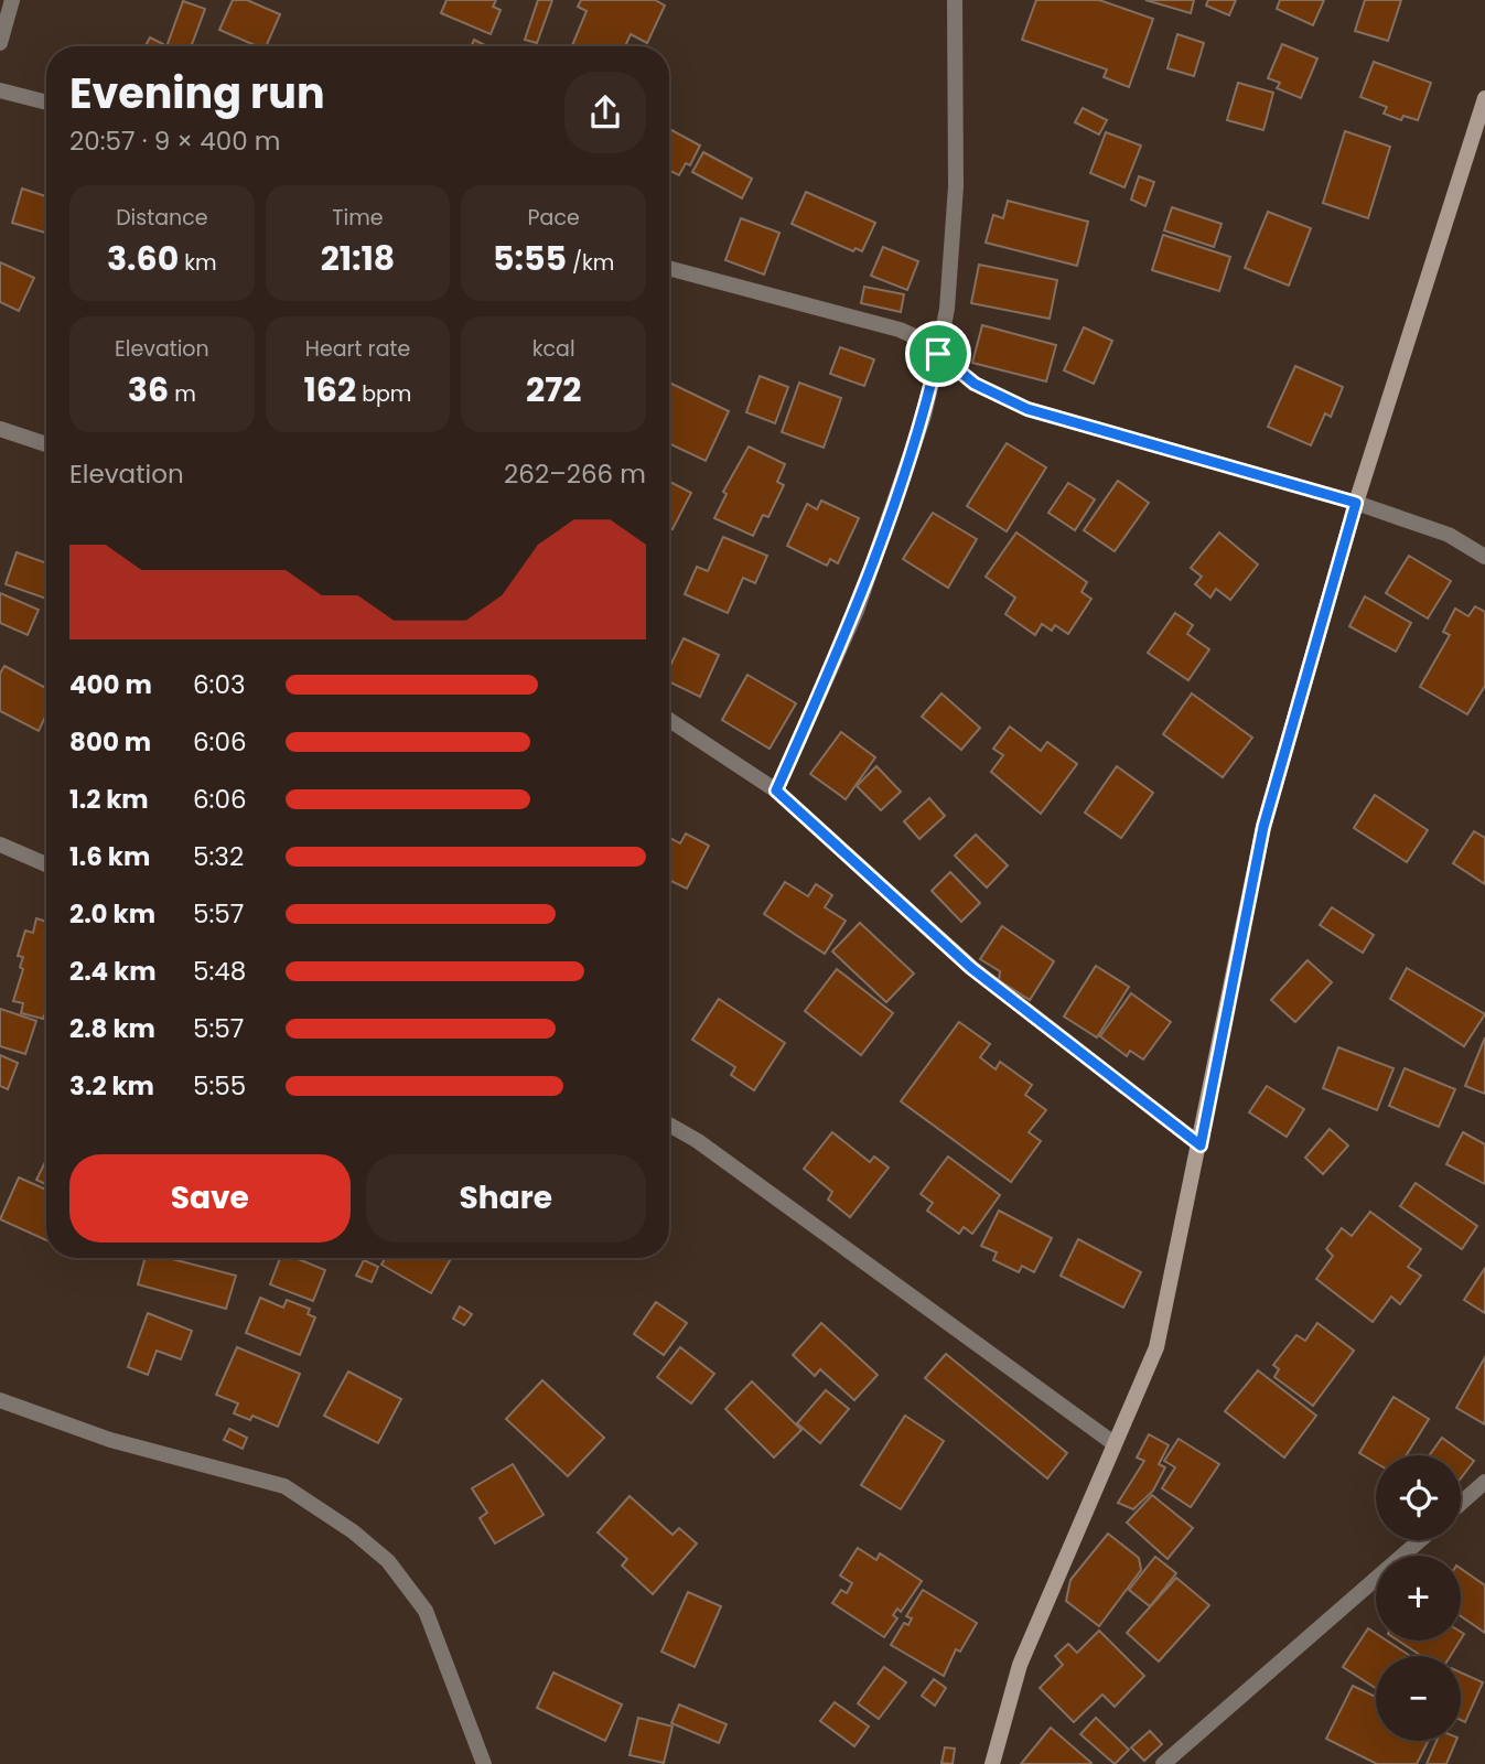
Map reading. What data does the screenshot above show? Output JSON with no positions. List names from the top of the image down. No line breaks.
{"page":{"heading":["Evening run","20:57 · 9 × 400 m"],"stats":[["Distance","3.60 km"],["Time","21:18"],["Pace","5:55 /km"],["Elevation","36 m"],["Heart rate","162 bpm"],["kcal","272"]],"chart":["Elevation","262–266 m"],"list":[{"name":"400 m","note":"6:03"},{"name":"800 m","note":"6:06"},{"name":"1.2 km","note":"6:06"},{"name":"1.6 km","note":"5:32"},{"name":"2.0 km","note":"5:57"},{"name":"2.4 km","note":"5:48"},{"name":"2.8 km","note":"5:57"},{"name":"3.2 km","note":"5:55"}],"buttons":["Save","Share"],"map_buttons":["+","−"]}}
